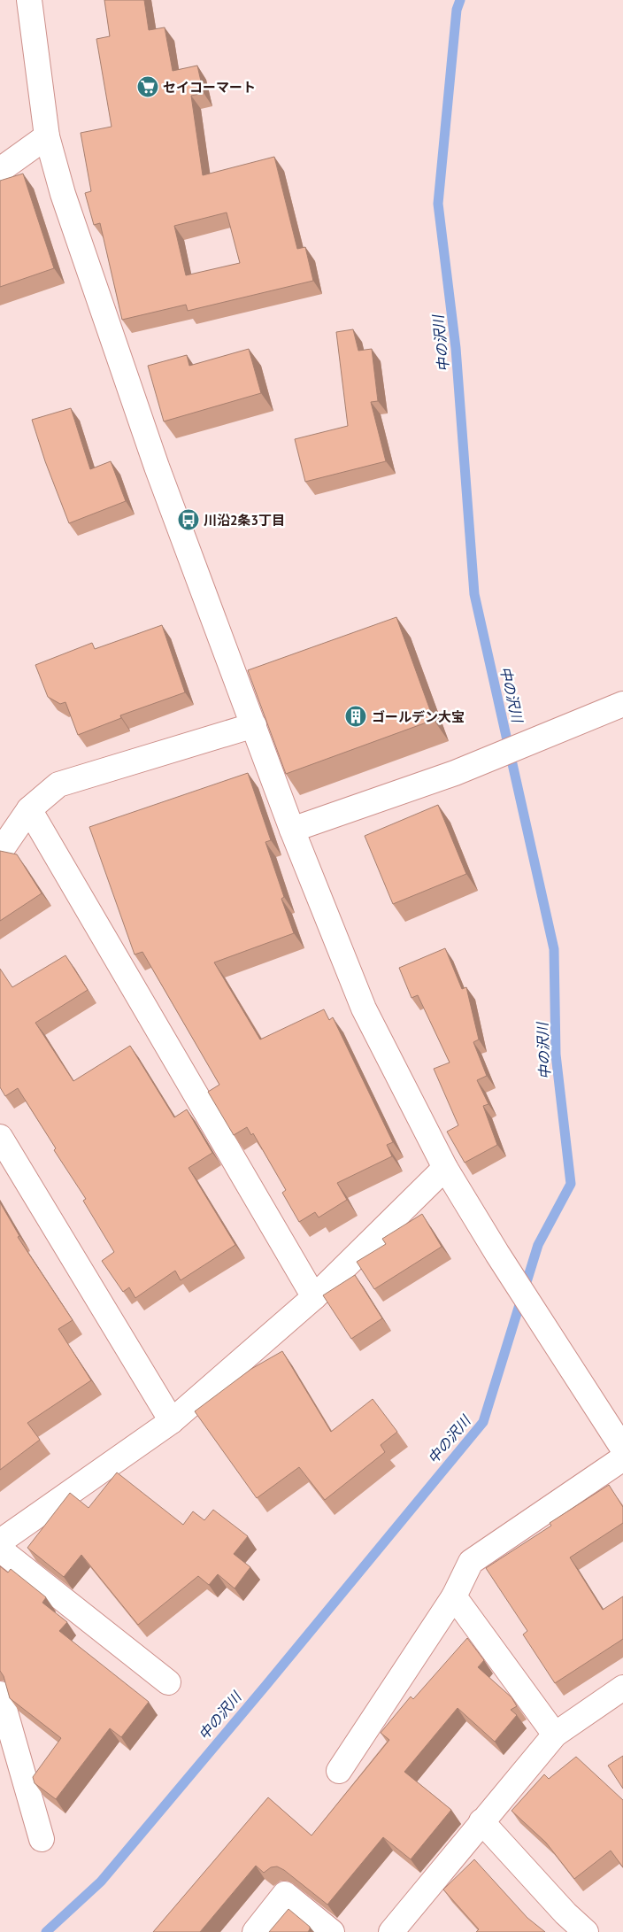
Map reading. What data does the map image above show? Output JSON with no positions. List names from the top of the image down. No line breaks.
{"water":["中の沢川"],"places":{"supermarket":["セイコーマート"],"bus stop":["川沿2条3丁目"],"building":["ゴールデン大宝"]}}
